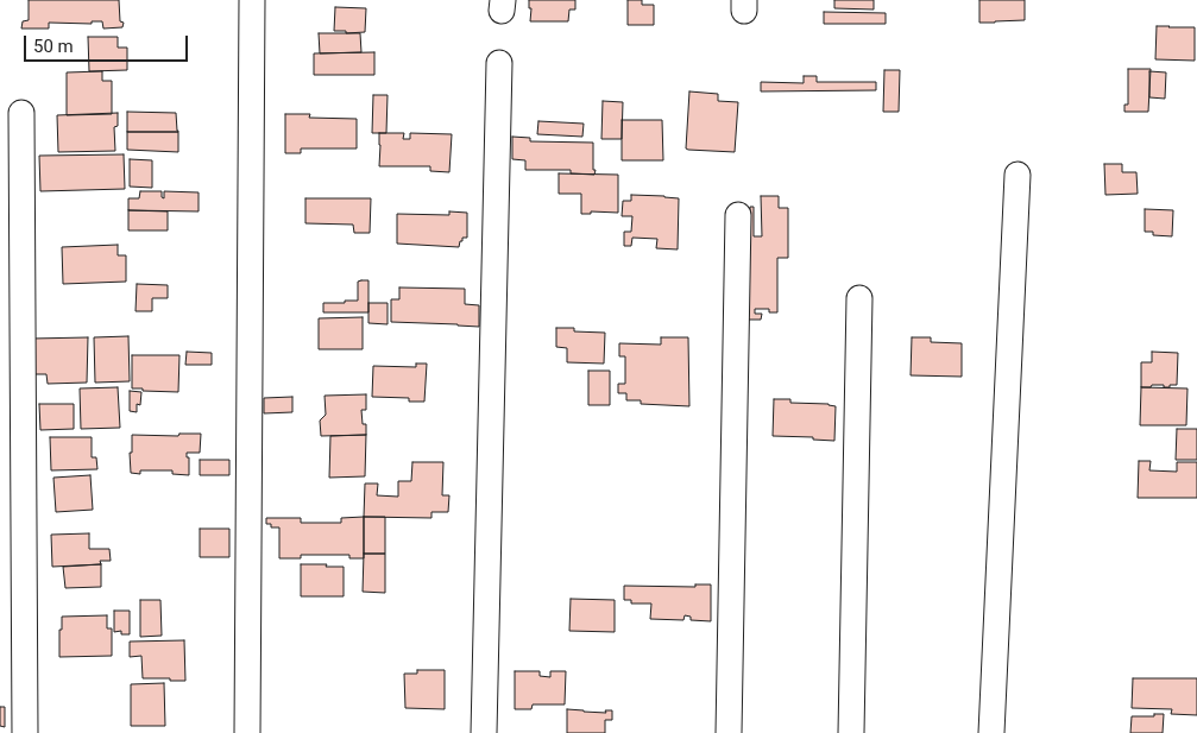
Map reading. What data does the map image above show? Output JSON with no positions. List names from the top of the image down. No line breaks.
{"scale_bar":"50 m"}
